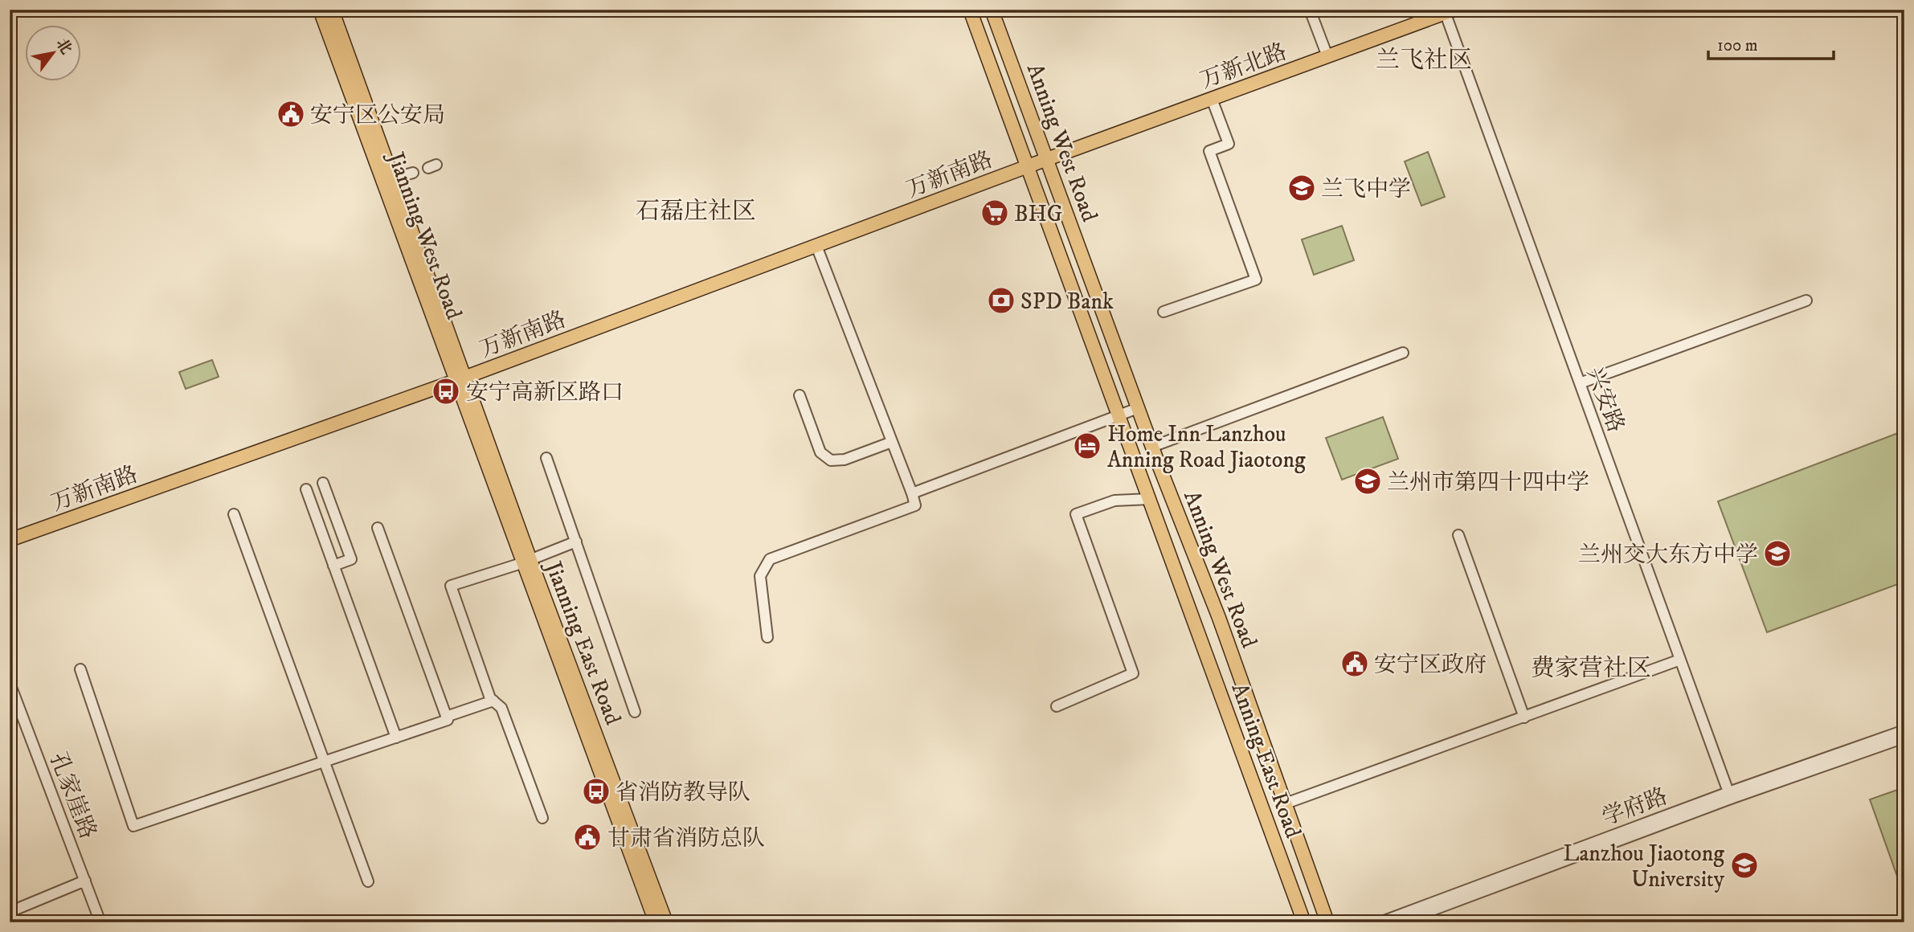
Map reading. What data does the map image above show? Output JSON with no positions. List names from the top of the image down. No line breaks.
{"streets":{"main road":["万新北路","Anning West Road","万新南路","Jianning West Road","Jianning East Road","Anning East Road"],"street":["兴安路","孔家崖路","学府路"]},"crossings":[["万新北路","Anning West Road"],["万新北路","万新南路"],["万新北路","兴安路"],["Anning West Road","万新南路"],["万新南路","Jianning West Road"],["万新南路","Jianning East Road"],["万新南路","Anning East Road"],["Jianning West Road","Jianning East Road"],["兴安路","学府路"]],"districts":["兰飞社区","石磊庄社区","费家营社区"],"places":{"public building":["安宁区公安局","安宁区政府","甘肃省消防总队"],"school or university":["兰飞中学","兰州市第四十四中学","兰州交大东方中学","Lanzhou Jiaotong University"],"supermarket":["BHG"],"bank":["SPD Bank"],"bus stop":["安宁高新区路口","省消防教导队"],"hotel":["Home Inn Lanzhou Anning Road Jiaotong"]},"scale_bar":"100 m","north":"top right"}
